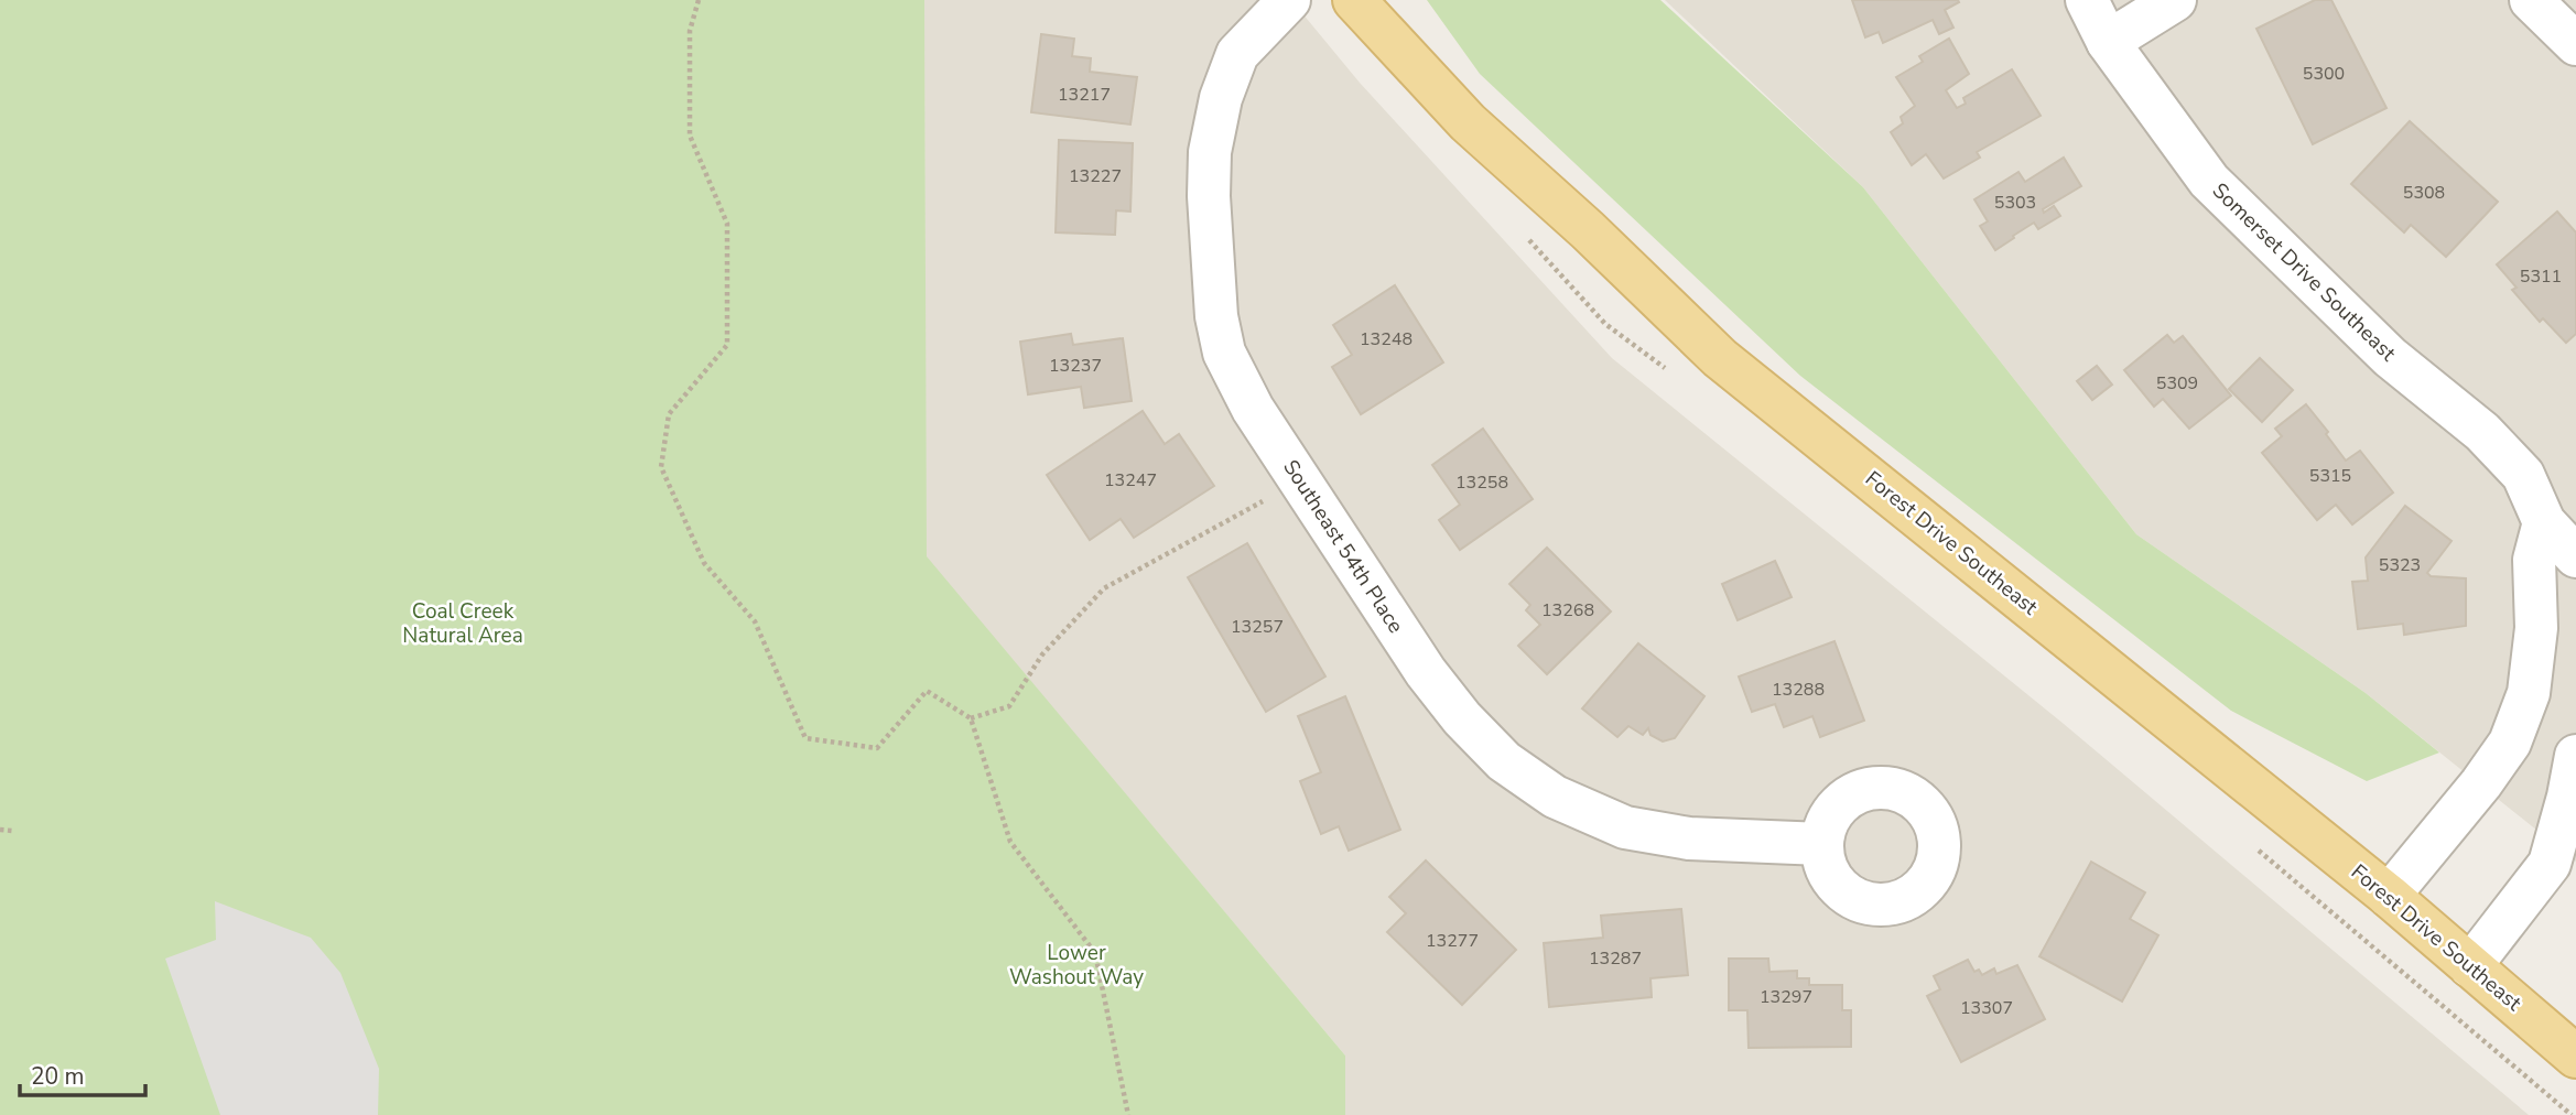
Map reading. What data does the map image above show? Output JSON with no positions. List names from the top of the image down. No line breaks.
{"streets":{"main road":["Forest Drive Southeast"],"street":["Somerset Drive Southeast","Southeast 54th Place"]},"parks":["Coal Creek Natural Area","Lower Washout Way"],"house_numbers":["5300","13217","13227","5308","5303","5311","13248","13237","5309","5315","13247","13258","5323","13268","13257","13288","13277","13287","13297","13307"],"scale_bar":"20 m"}
